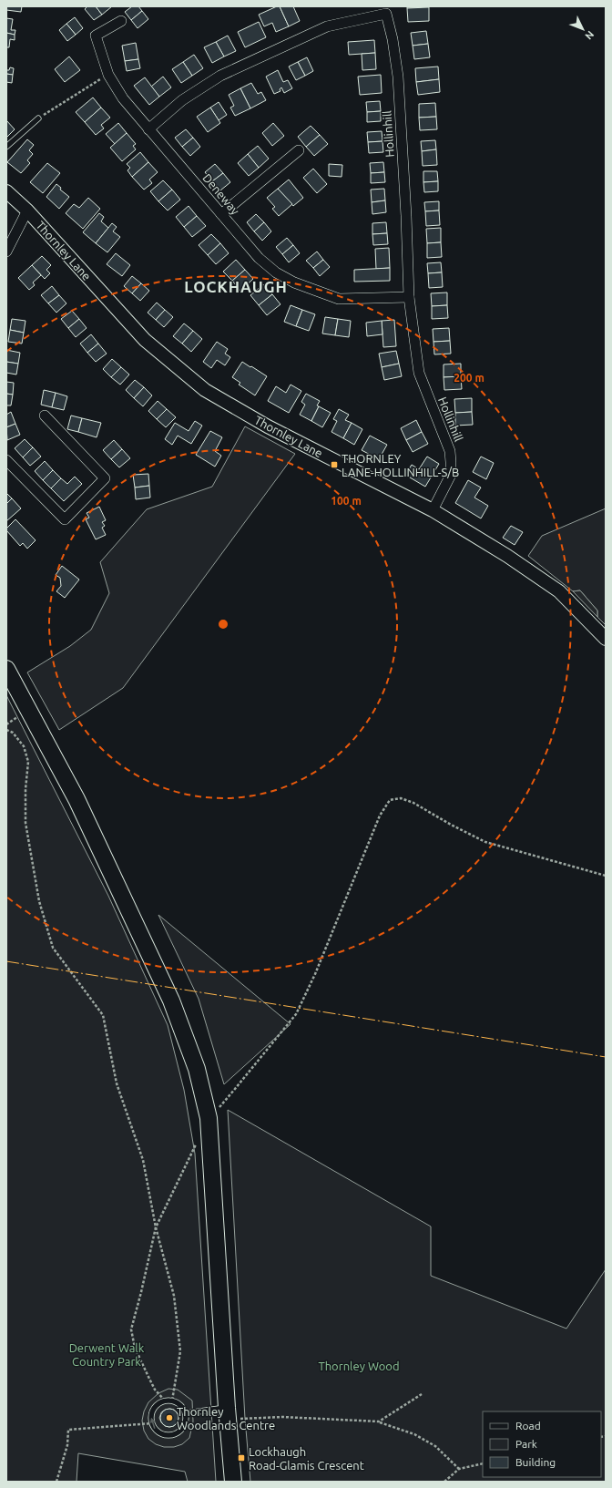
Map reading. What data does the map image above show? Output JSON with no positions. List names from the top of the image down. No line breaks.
{"streets":{"street":["Hollinhill","Deneway","Thornley Lane"]},"crossings":[["Hollinhill","Deneway"],["Hollinhill","Thornley Lane"]],"districts":["LOCKHAUGH"],"parks":["Derwent Walk Country Park","Thornley Wood"],"places":{"transit":["THORNLEY LANE-HOLLINHILL-S/B","Lockhaugh Road-Glamis Crescent"],"other":["Thornley Woodlands Centre"]},"legend":["Road","Park","Building"],"north":"bottom right","rings":["200 m","100 m"]}
